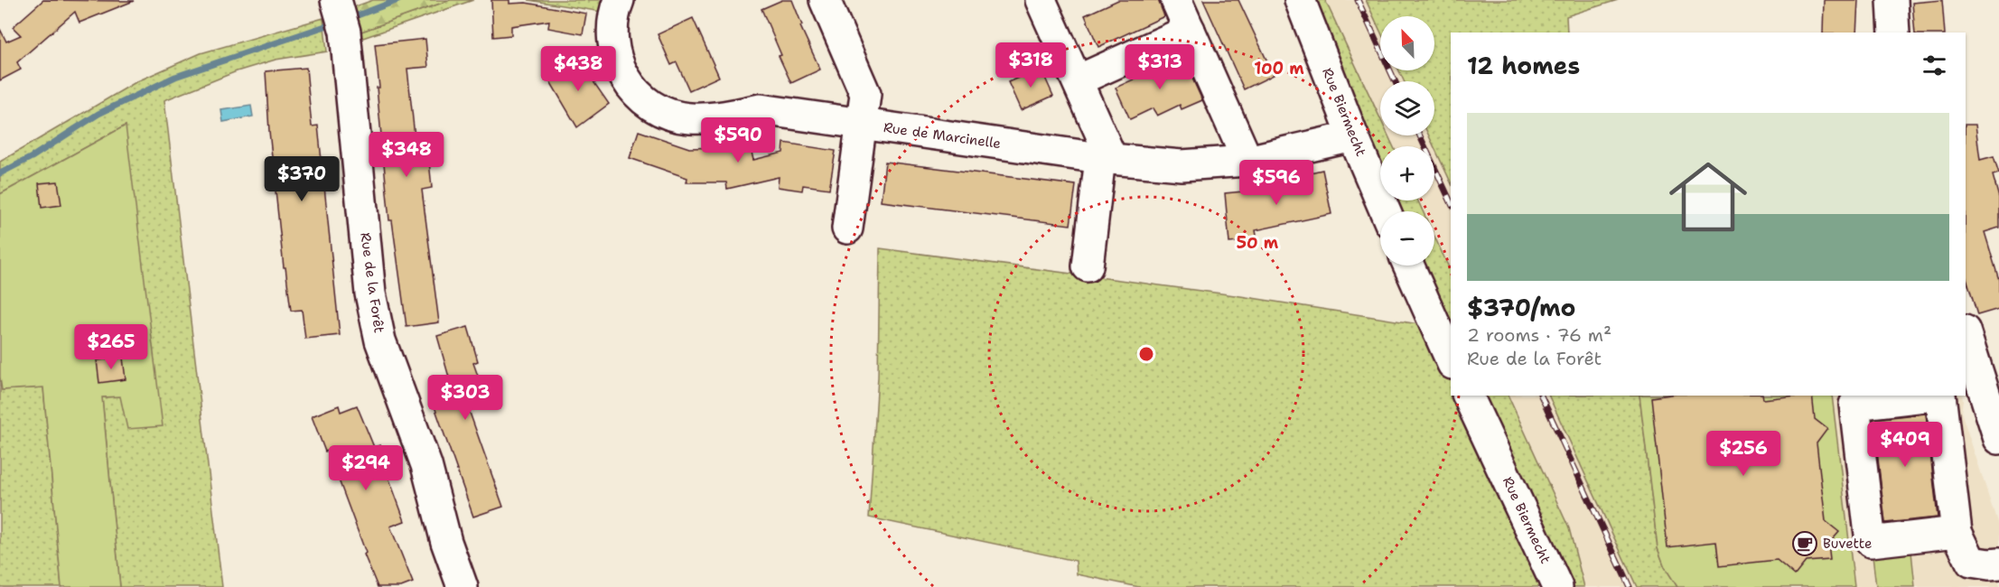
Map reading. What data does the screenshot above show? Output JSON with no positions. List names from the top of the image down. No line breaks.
{"streets":{"street":["Rue Biermecht","Rue de Marcinelle","Rue de la Forêt"]},"crossings":[["Rue Biermecht","Rue de Marcinelle"]],"places":{"cafe":["Buvette"]},"north":"top left","page":{"map_buttons":["+","−"],"heading":"12 homes","price":["$318","$313","$438","$590","$348","$370","$596","$265","$303","$409","$256","$294"],"list":[{"name":"$370/mo","note":"2 rooms · 76 m² · Rue de la Forêt"}]},"rings":["100 m","50 m"]}
